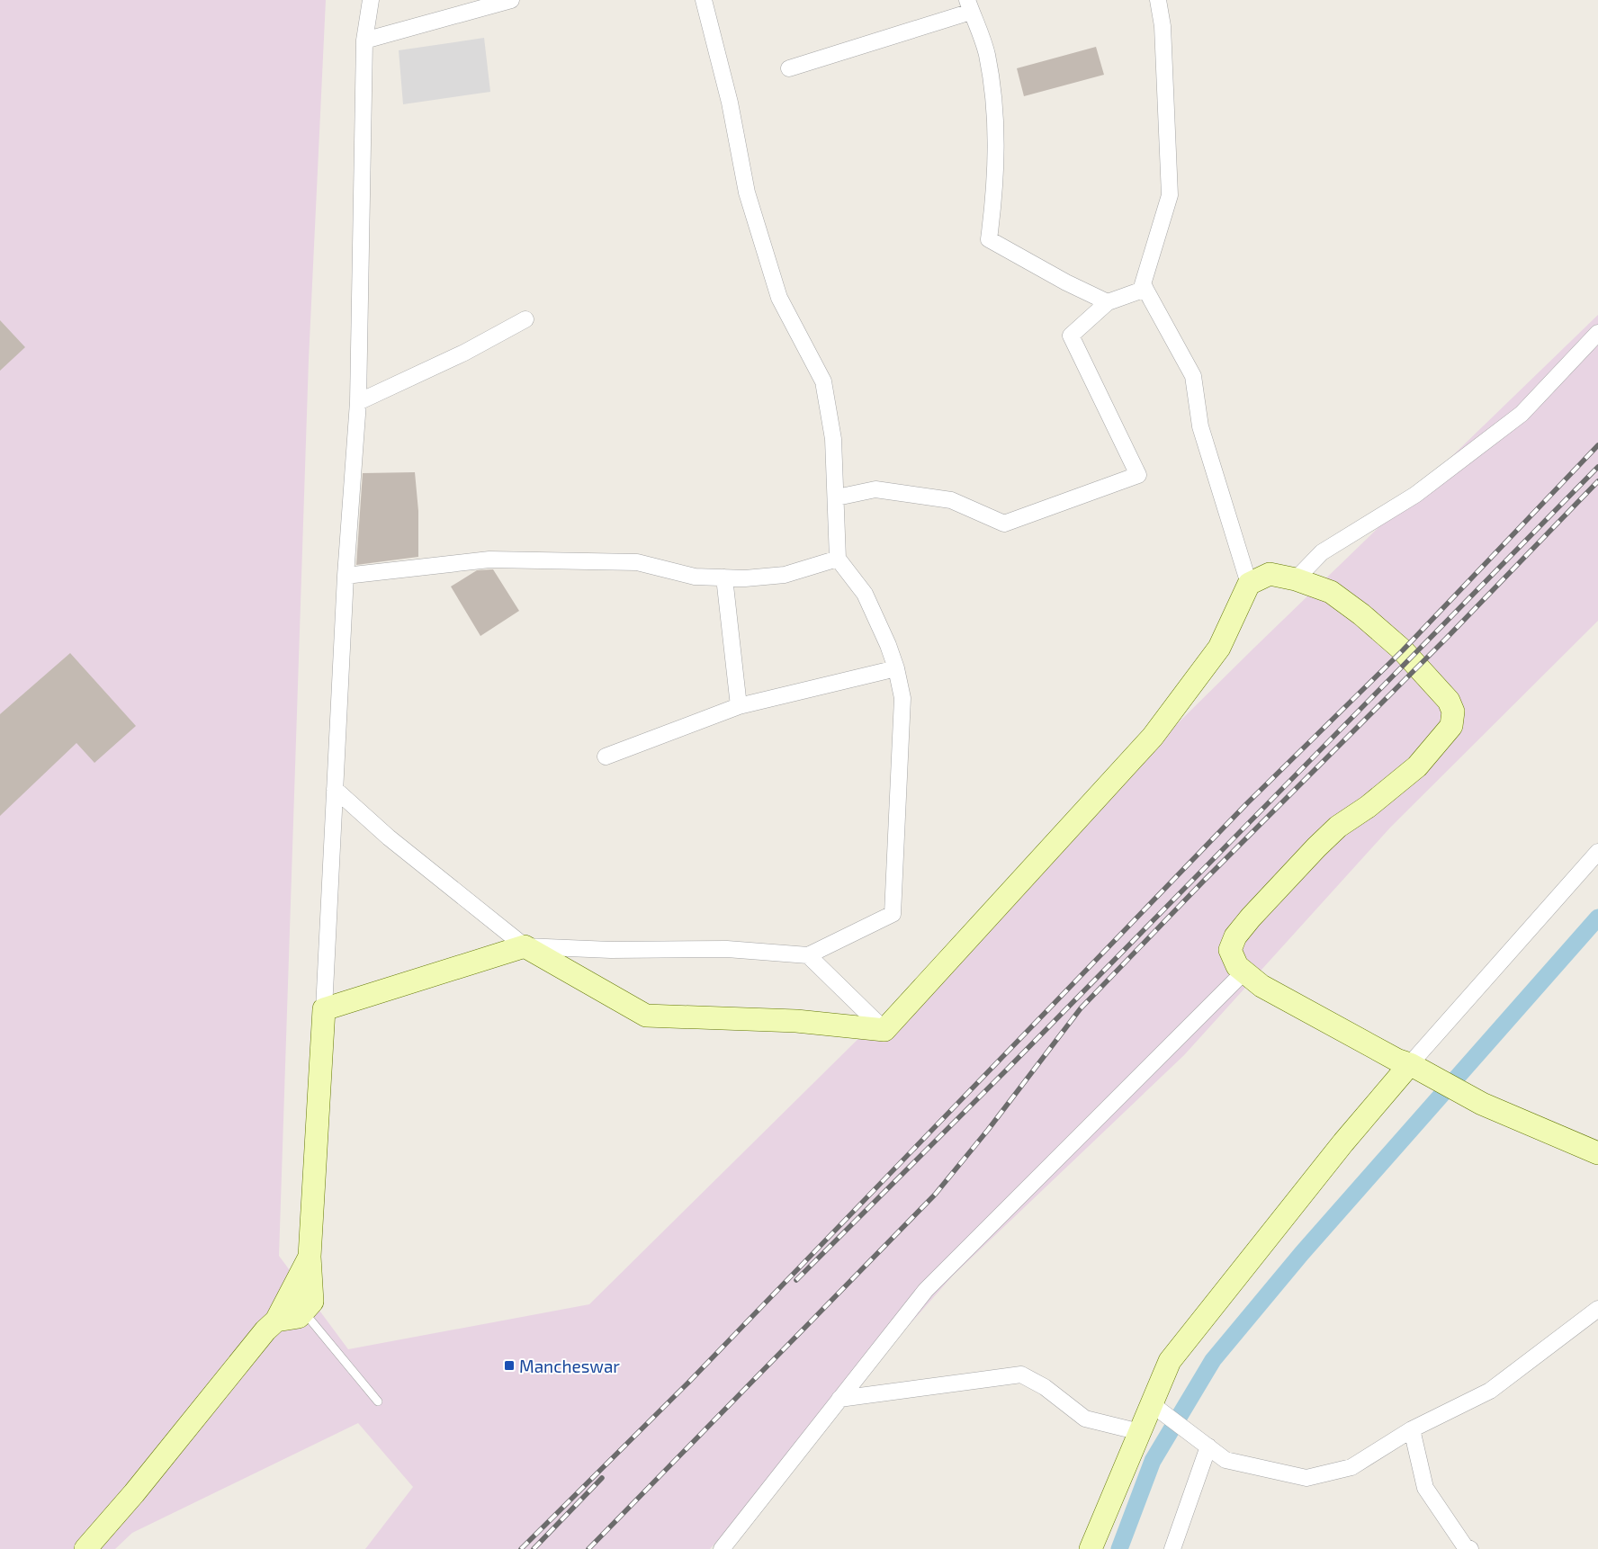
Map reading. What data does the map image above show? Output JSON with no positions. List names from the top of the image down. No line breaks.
{"places":{"transit":["Mancheswar"]}}
